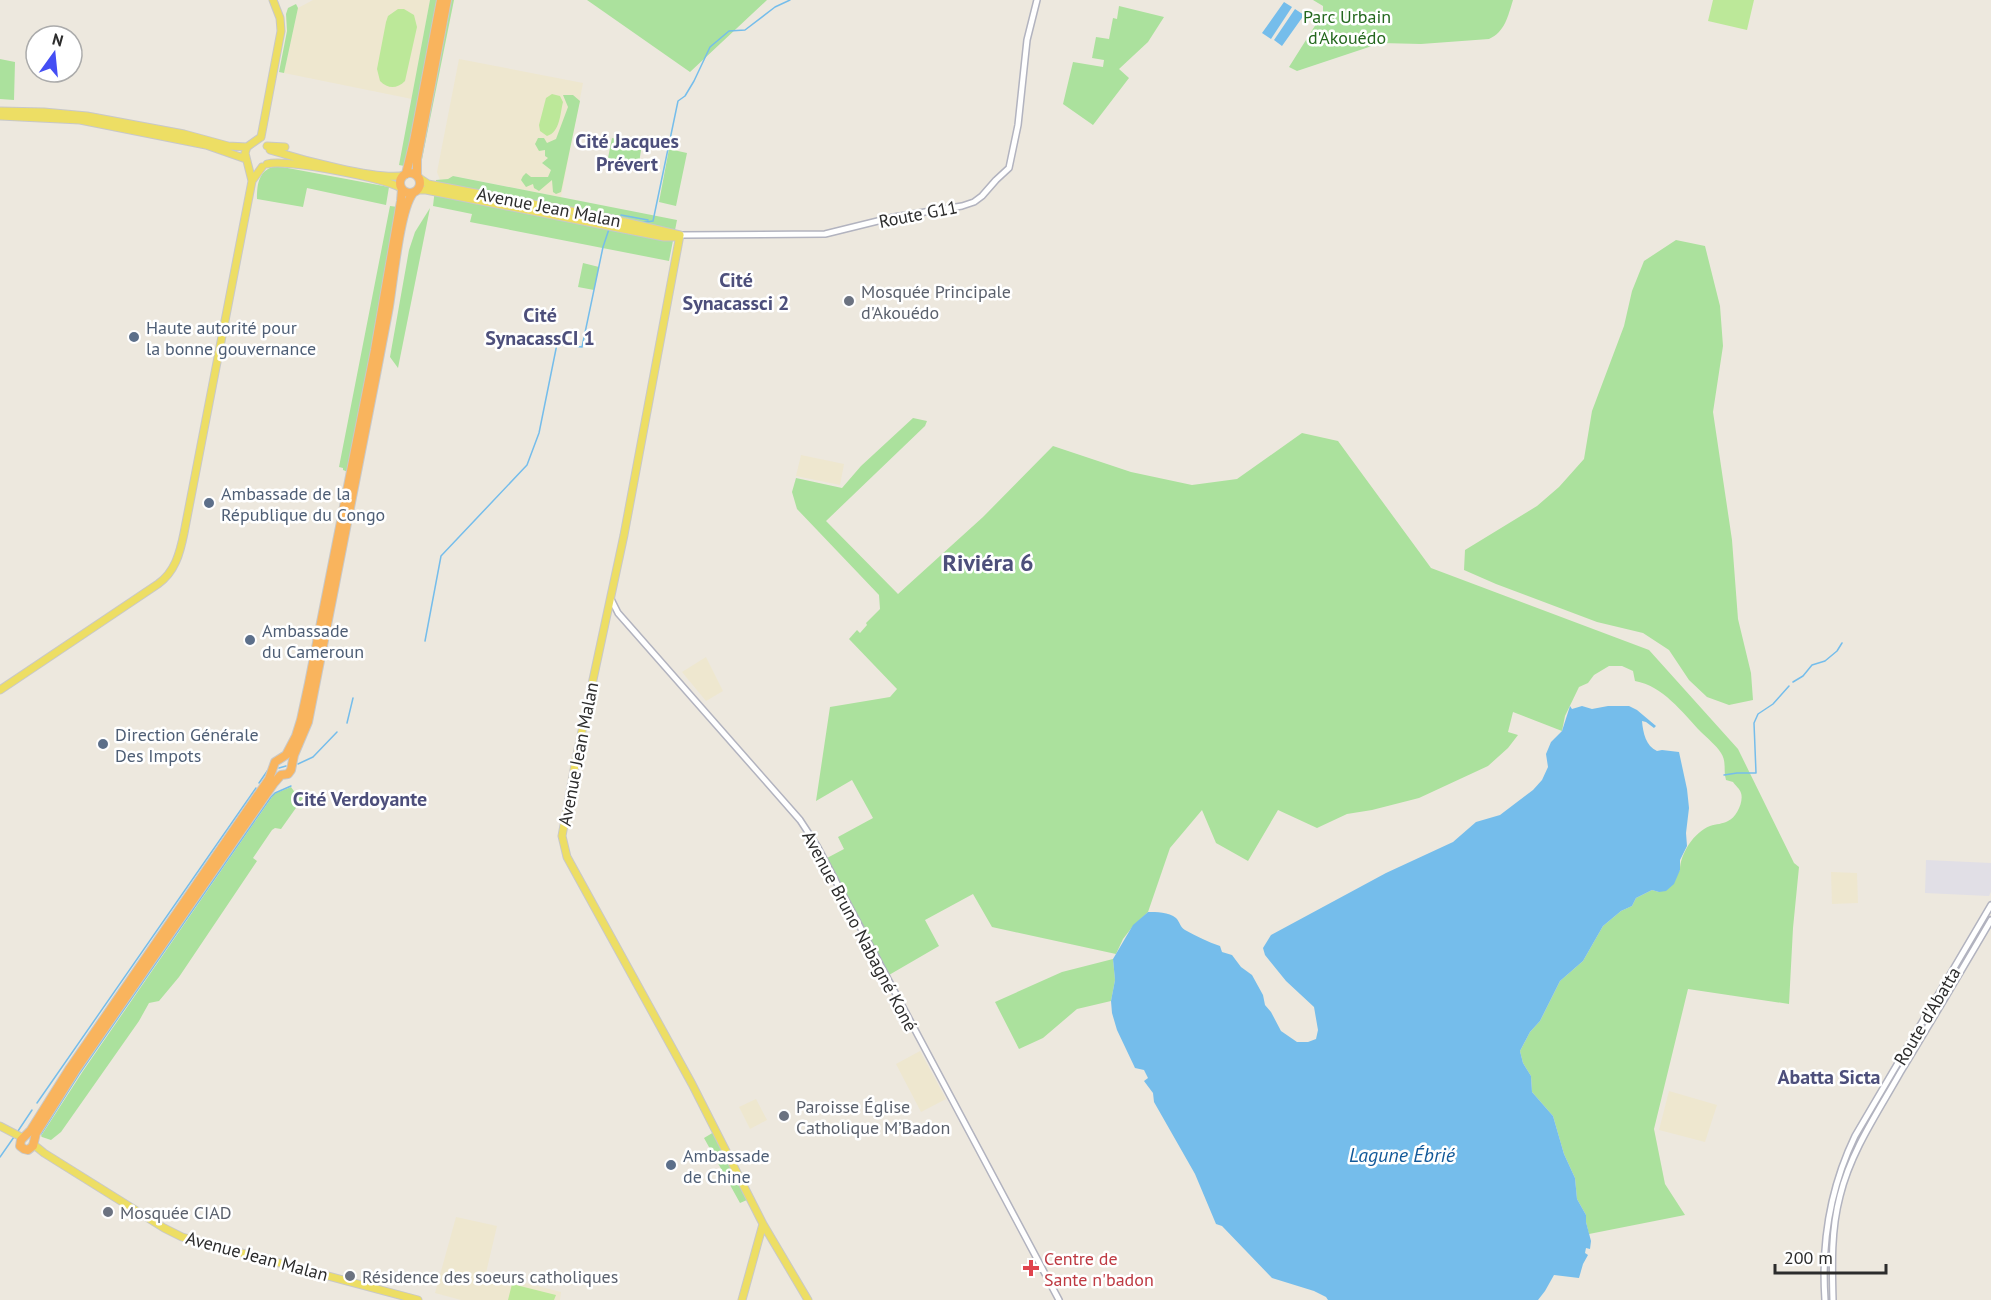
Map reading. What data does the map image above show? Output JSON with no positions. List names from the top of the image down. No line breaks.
{"streets":{"main road":["Avenue Jean Malan"],"street":["Route G11","Avenue Bruno Nabagné Koné","Route d'Abatta"]},"crossings":[["Avenue Jean Malan","Route G11"],["Avenue Jean Malan","Avenue Bruno Nabagné Koné"]],"districts":["Cité Jacques Prévert","Cité Synacassci 2","Cité SynacassCI 1","Riviéra 6","Cité Verdoyante","Abatta Sicta"],"water":["Lagune Ébrié"],"parks":["Parc Urbain d'Akouédo"],"places":{"other":["Mosquée Principale d'Akouédo","Haute autorité pour la bonne gouvernance","Ambassade de la République du Congo","Ambassade du Cameroun","Direction Générale Des Impots","Paroisse Église Catholique M’Badon","Ambassade de Chine","Mosquée CIAD","Résidence des soeurs catholiques"],"health":["Centre de Sante n'badon"]},"scale_bar":"200 m","north":"top"}
